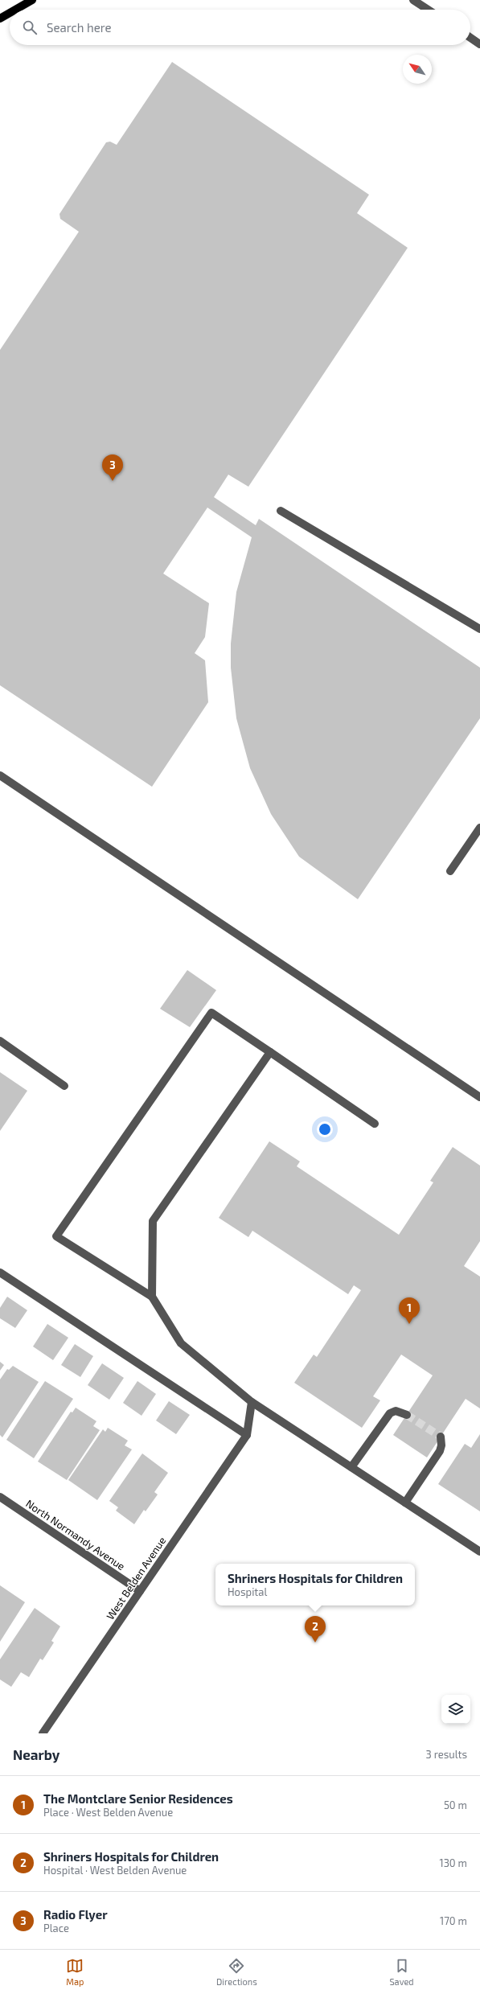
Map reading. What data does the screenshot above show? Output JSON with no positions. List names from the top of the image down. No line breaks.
{"streets":{"street":["North Normandy Avenue","West Belden Avenue"]},"crossings":[["North Normandy Avenue","West Belden Avenue"]],"north":"top left","page":{"search":"Search here","pins":["3","1","2"],"popup":["Shriners Hospitals for Children","Hospital"],"heading":["Nearby","3 results"],"list":[{"mark":"1","name":"The Montclare Senior Residences","note":"Place · West Belden Avenue","value":"50 m"},{"mark":"2","name":"Shriners Hospitals for Children","note":"Hospital · West Belden Avenue","value":"130 m"},{"mark":"3","name":"Radio Flyer","note":"Place","value":"170 m"}],"nav":["Map","Directions","Saved"]}}
